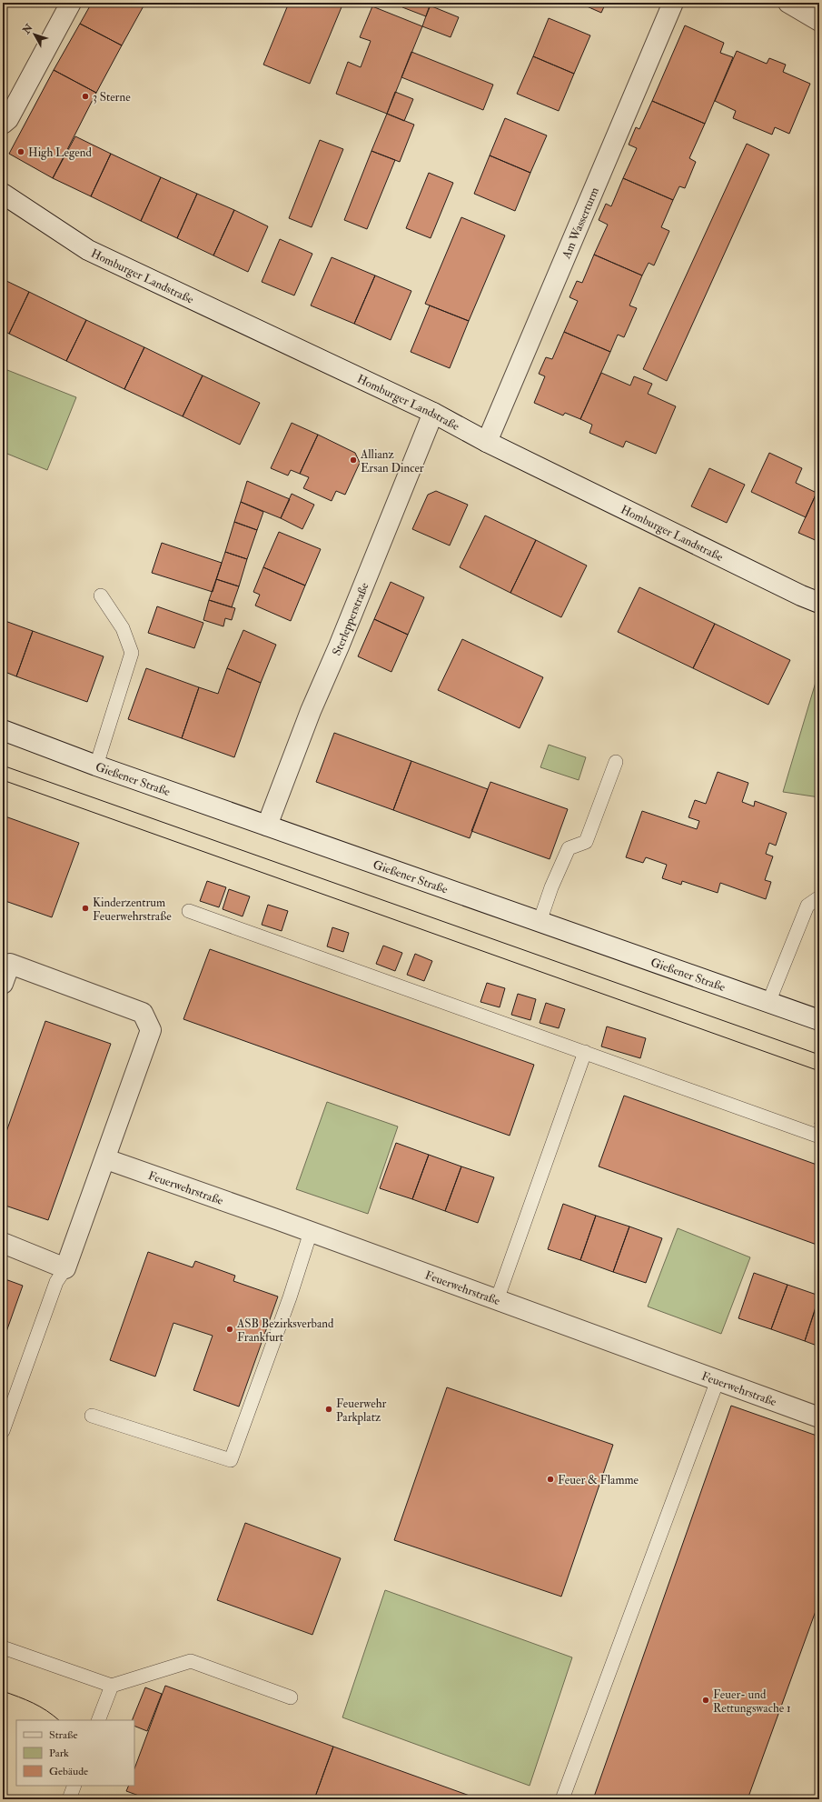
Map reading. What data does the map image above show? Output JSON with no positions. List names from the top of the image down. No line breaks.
{"streets":{"street":["Am Wasserturm","Homburger Landstraße","Sterlepperstraße","Gießener Straße","Feuerwehrstraße"]},"crossings":[["Am Wasserturm","Homburger Landstraße"],["Homburger Landstraße","Sterlepperstraße"],["Sterlepperstraße","Gießener Straße"]],"places":["3 Sterne","High Legend","Allianz Ersan Dincer","Kinderzentrum Feuerwehrstraße","ASB Bezirksverband Frankfurt","Feuerwehr Parkplatz","Feuer & Flamme","Feuer- und Rettungswache 1"],"legend":["Straße","Park","Gebäude"],"north":"top left"}
